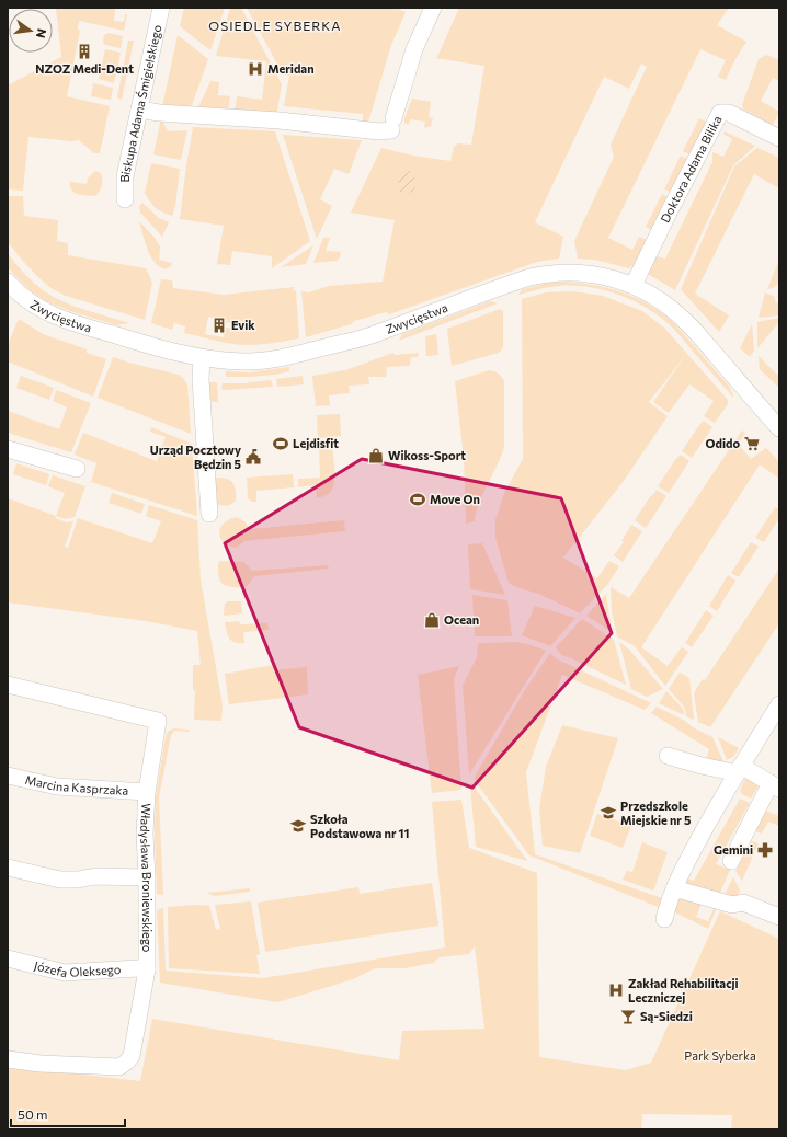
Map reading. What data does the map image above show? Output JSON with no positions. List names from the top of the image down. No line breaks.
{"streets":{"street":["Biskupa Adama Śmigielskiego","Doktora Adama Bilika","Zwycięstwa","Marcina Kasprzaka","Władysława Broniewskiego","Józefa Oleksego"]},"crossings":[["Doktora Adama Bilika","Zwycięstwa"],["Marcina Kasprzaka","Władysława Broniewskiego"],["Władysława Broniewskiego","Józefa Oleksego"]],"districts":["OSIEDLE SYBERKA"],"parks":["Park Syberka"],"places":{"building":["NZOZ Medi-Dent","Evik"],"hospital":["Meridan","Zakład Rehabilitacji Leczniczej"],"sports":["Lejdisfit","Move On"],"supermarket":["Odido"],"shop":["Wikoss-Sport","Ocean"],"public building":["Urząd Pocztowy Będzin 5"],"school or university":["Przedszkole Miejskie nr 5","Szkoła Podstawowa nr 11"],"pharmacy":["Gemini"],"bar":["Są-Siedzi"]},"scale_bar":"50 m","north":"right"}
